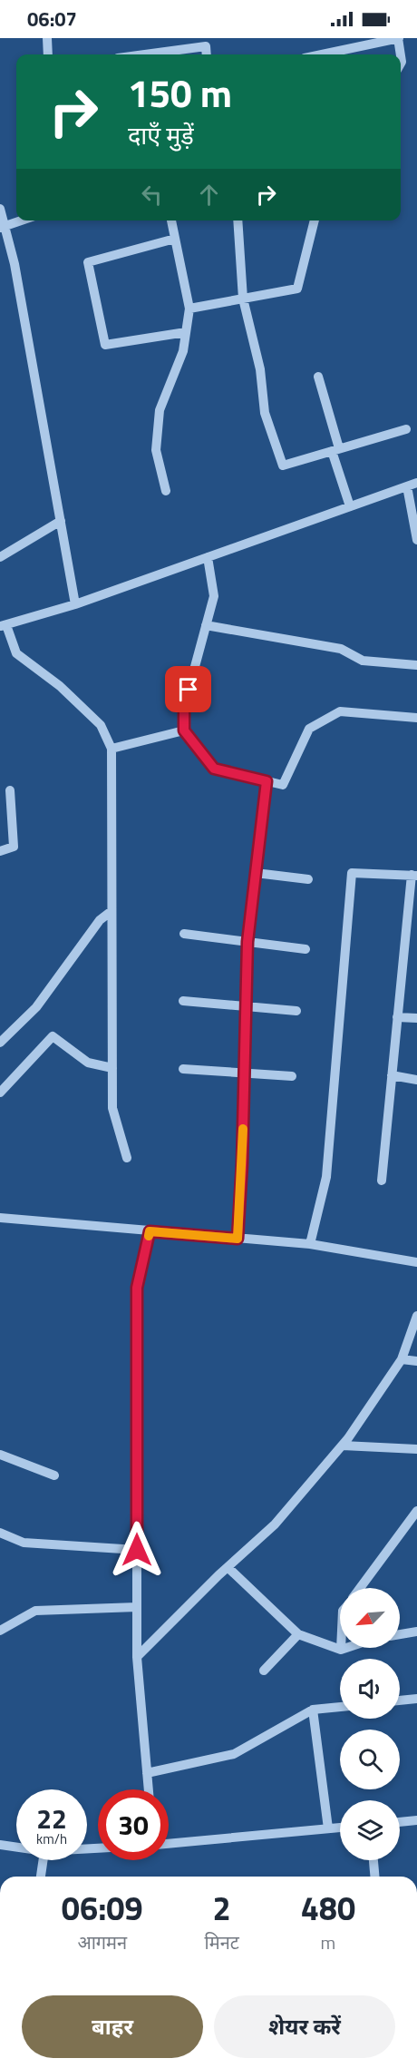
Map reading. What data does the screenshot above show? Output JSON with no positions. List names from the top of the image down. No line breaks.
{"north":"bottom left","page":{"status":"06:07","turn":["150 m","दाएँ मुड़ें"],"speed":"22 km/h","limit":"30","eta":["06:09","आगमन","2","मिनट","480","m"],"buttons":["बाहर","शेयर करें"]}}
